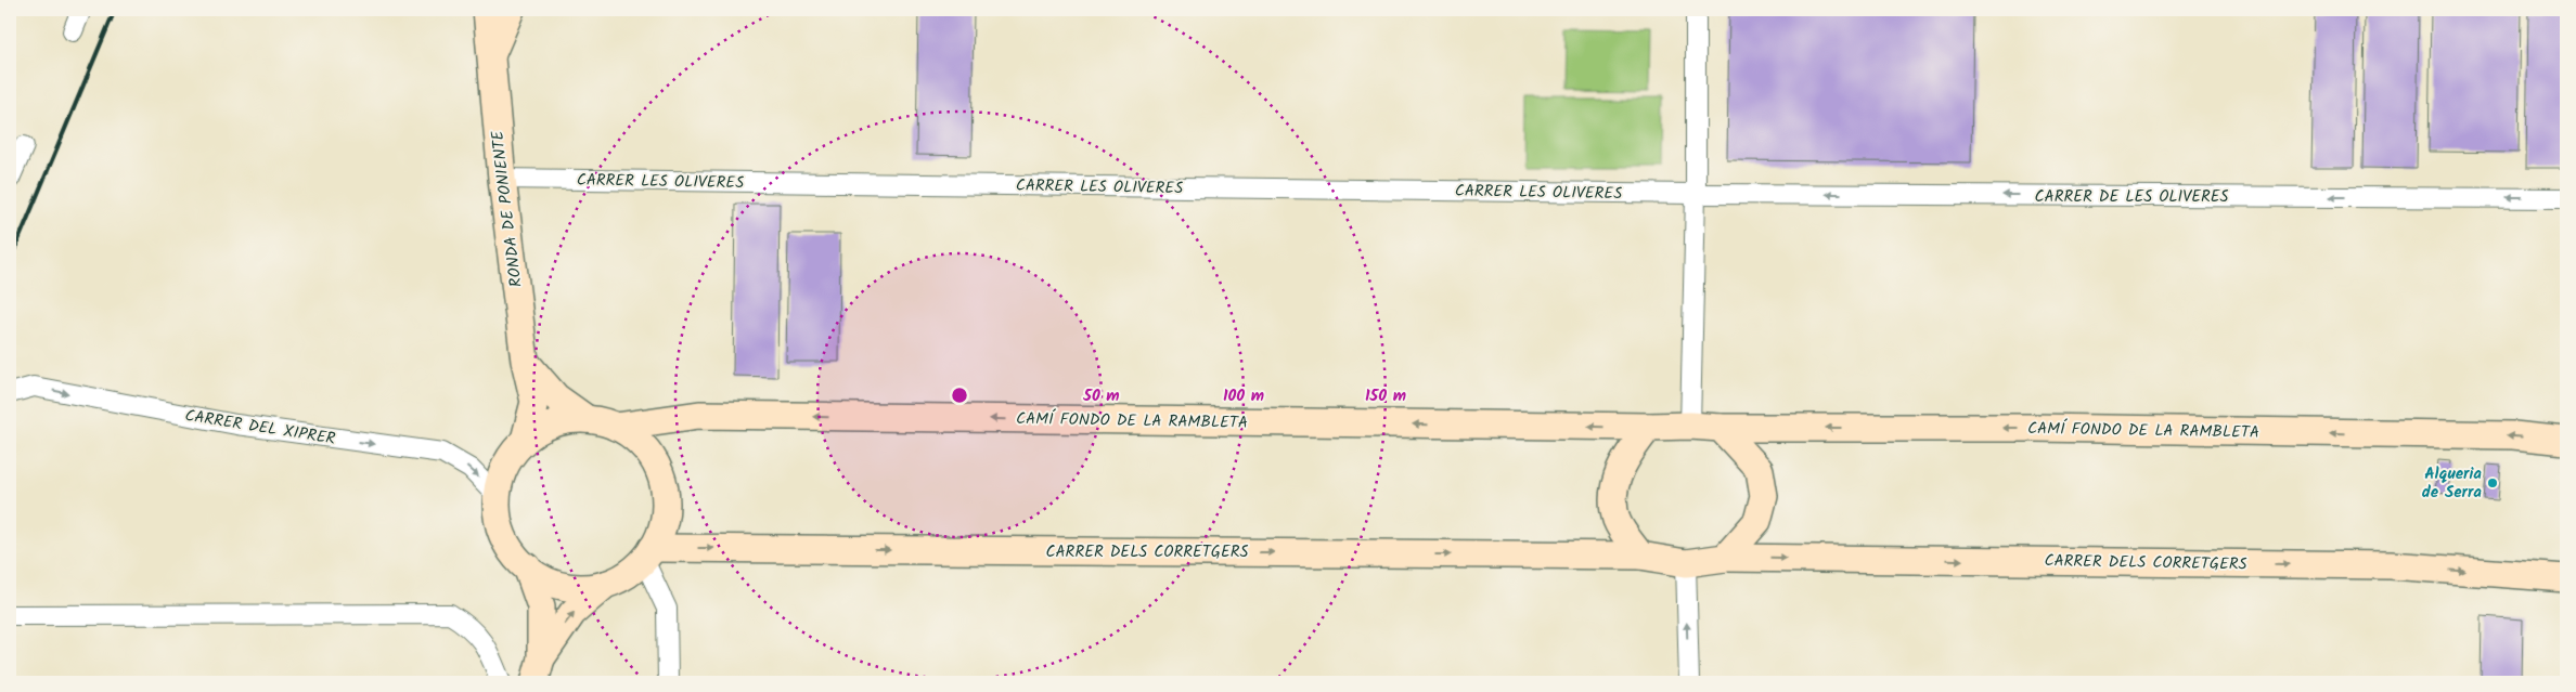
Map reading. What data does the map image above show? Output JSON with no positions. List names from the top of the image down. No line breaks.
{"streets":{"street":["CARRER LES OLIVERES","CARRER DE LES OLIVERES","RONDA DE PONIENTE","CAMÍ FONDO DE LA RAMBLETA","CARRER DEL XIPRER","CARRER DELS CORRETGERS"]},"crossings":[["CARRER LES OLIVERES","CARRER DE LES OLIVERES"],["CARRER LES OLIVERES","RONDA DE PONIENTE"],["RONDA DE PONIENTE","CAMÍ FONDO DE LA RAMBLETA"],["RONDA DE PONIENTE","CARRER DEL XIPRER"],["RONDA DE PONIENTE","CARRER DELS CORRETGERS"],["CAMÍ FONDO DE LA RAMBLETA","CARRER DEL XIPRER"],["CAMÍ FONDO DE LA RAMBLETA","CARRER DELS CORRETGERS"],["CARRER DEL XIPRER","CARRER DELS CORRETGERS"]],"one_way":["CARRER DE LES OLIVERES","CAMÍ FONDO DE LA RAMBLETA","CARRER DEL XIPRER","CARRER DELS CORRETGERS"],"places":["Alqueria de Serra"],"rings":["50 m","100 m","150 m"]}
